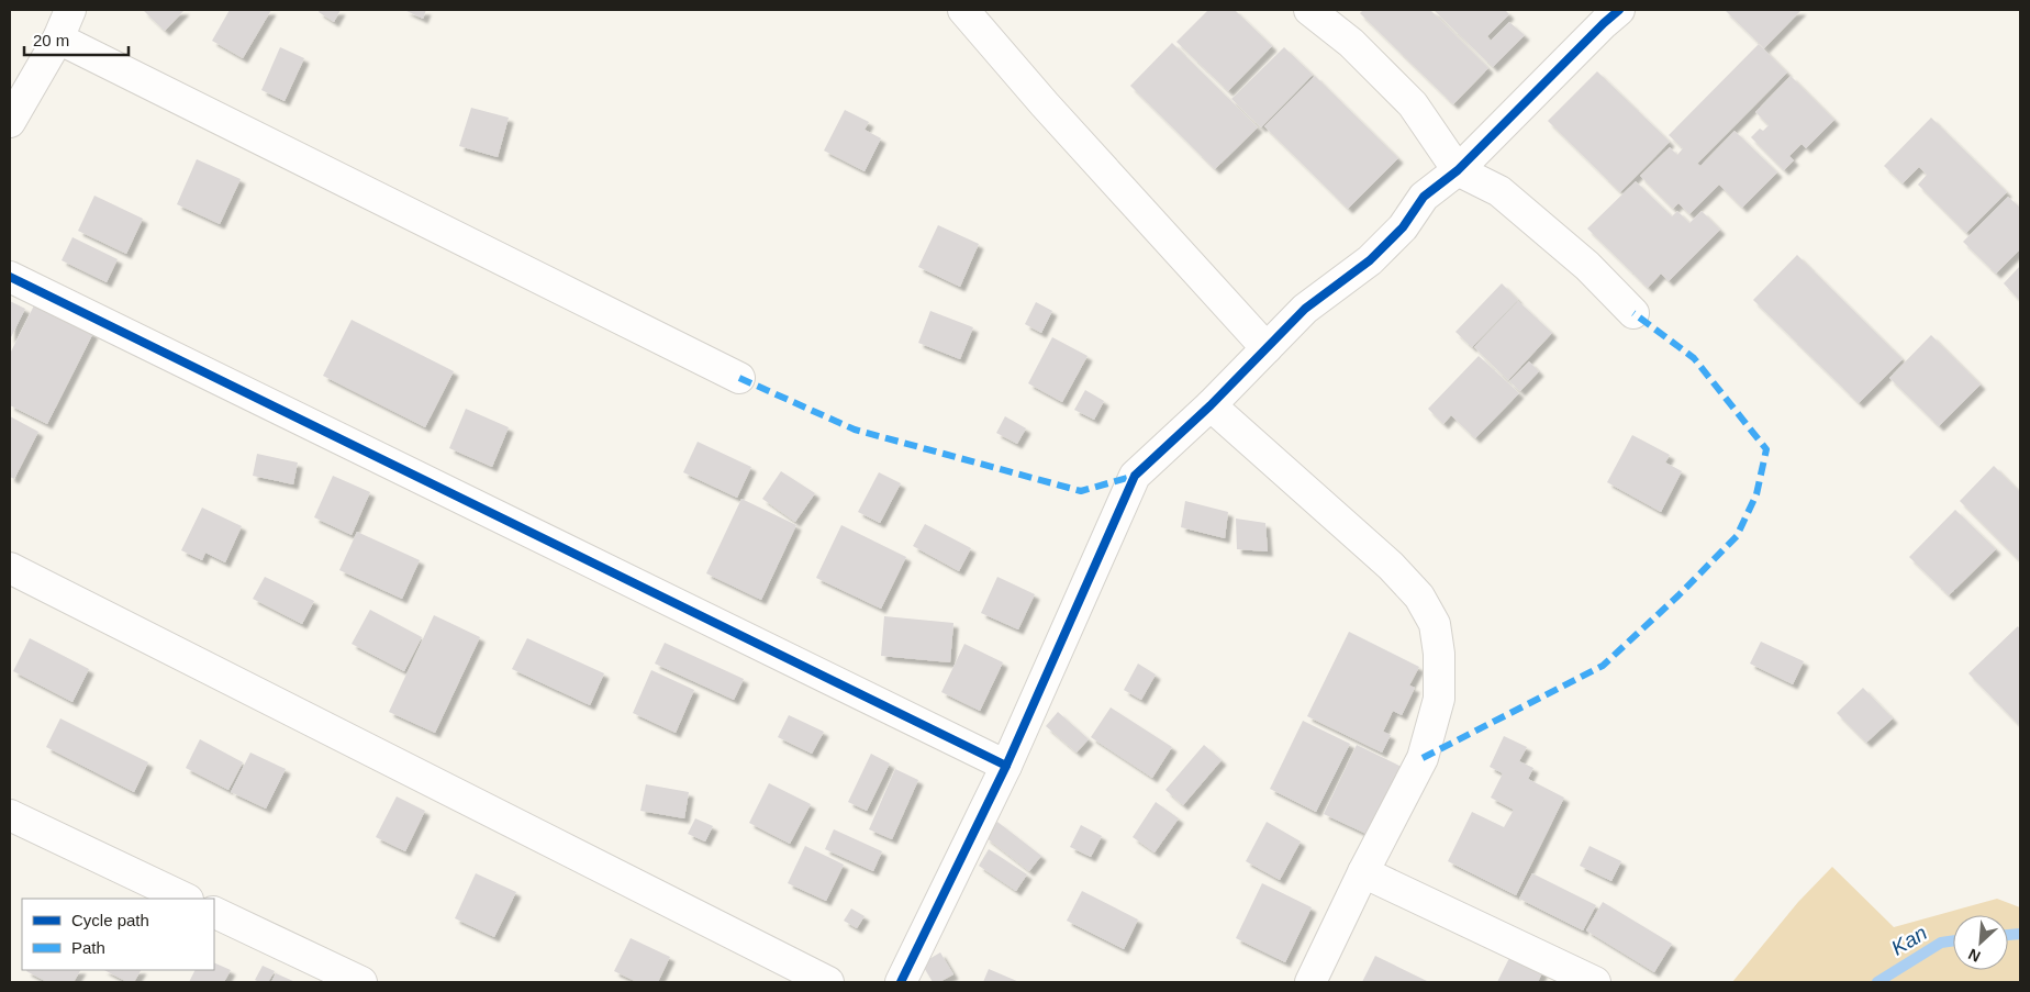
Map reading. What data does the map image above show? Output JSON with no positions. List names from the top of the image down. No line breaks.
{"water":["Kan"],"legend":["Cycle path","Path"],"scale_bar":"20 m","north":"bottom left"}
